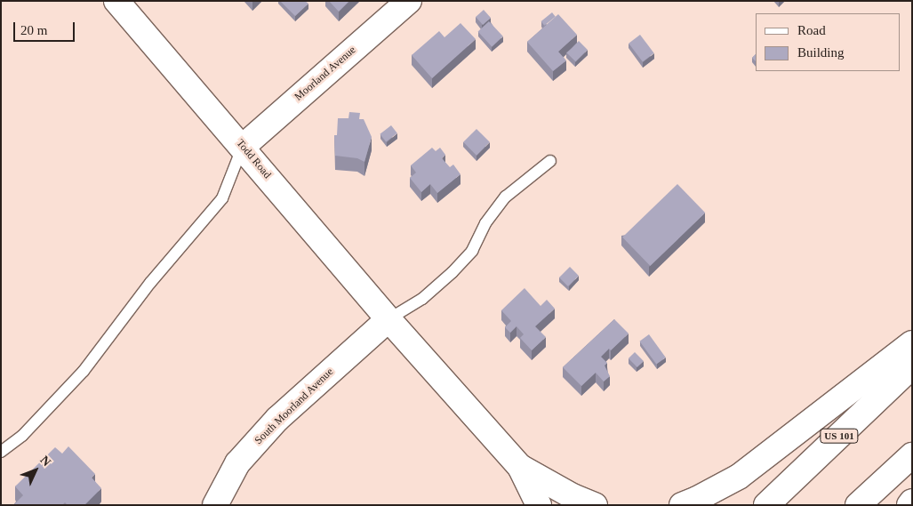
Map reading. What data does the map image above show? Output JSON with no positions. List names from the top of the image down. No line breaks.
{"streets":{"main road":["Moorland Avenue","Todd Road","South Moorland Avenue","US 101"]},"crossings":[["Moorland Avenue","Todd Road"],["Todd Road","South Moorland Avenue"]],"legend":["Road","Building"],"scale_bar":"20 m","north":"top right"}
